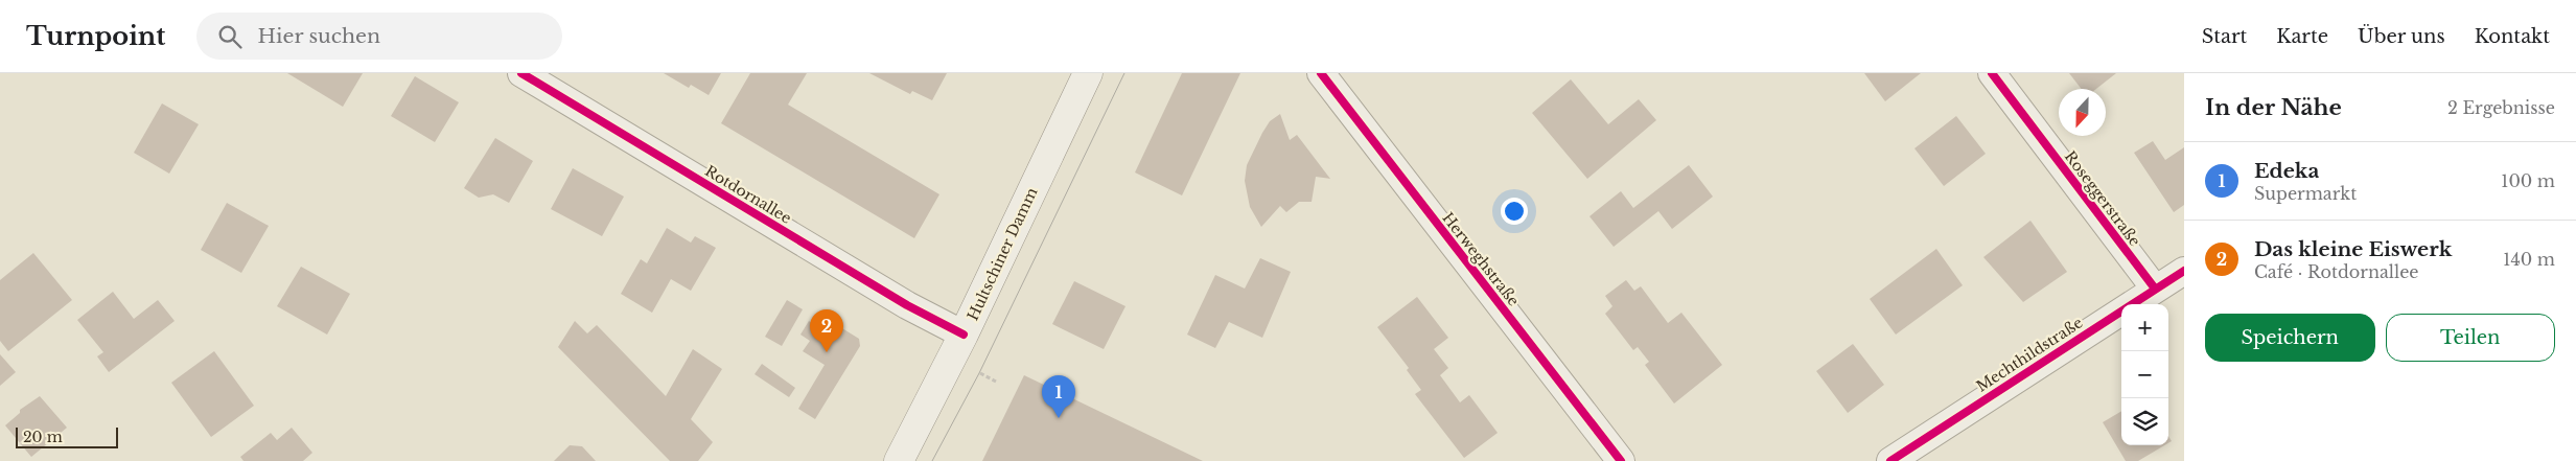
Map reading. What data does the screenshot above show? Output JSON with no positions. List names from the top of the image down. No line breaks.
{"streets":{"main road":["Hultschiner Damm"],"street":["Rotdornallee","Roseggerstraße","Herweghstraße","Mechthildstraße"]},"crossings":[["Rotdornallee","Hultschiner Damm"],["Roseggerstraße","Mechthildstraße"]],"scale_bar":"20 m","north":"bottom","page":{"header":"Turnpoint","search":"Hier suchen","nav":["Start","Karte","Über uns","Kontakt"],"heading":["In der Nähe","2 Ergebnisse"],"list":[{"mark":"1","name":"Edeka","note":"Supermarkt","value":"100 m"},{"mark":"2","name":"Das kleine Eiswerk","note":"Café · Rotdornallee","value":"140 m"}],"buttons":["Speichern","Teilen"],"map_buttons":["+","−"],"pins":["2","1"],"scale":"20 m"}}
